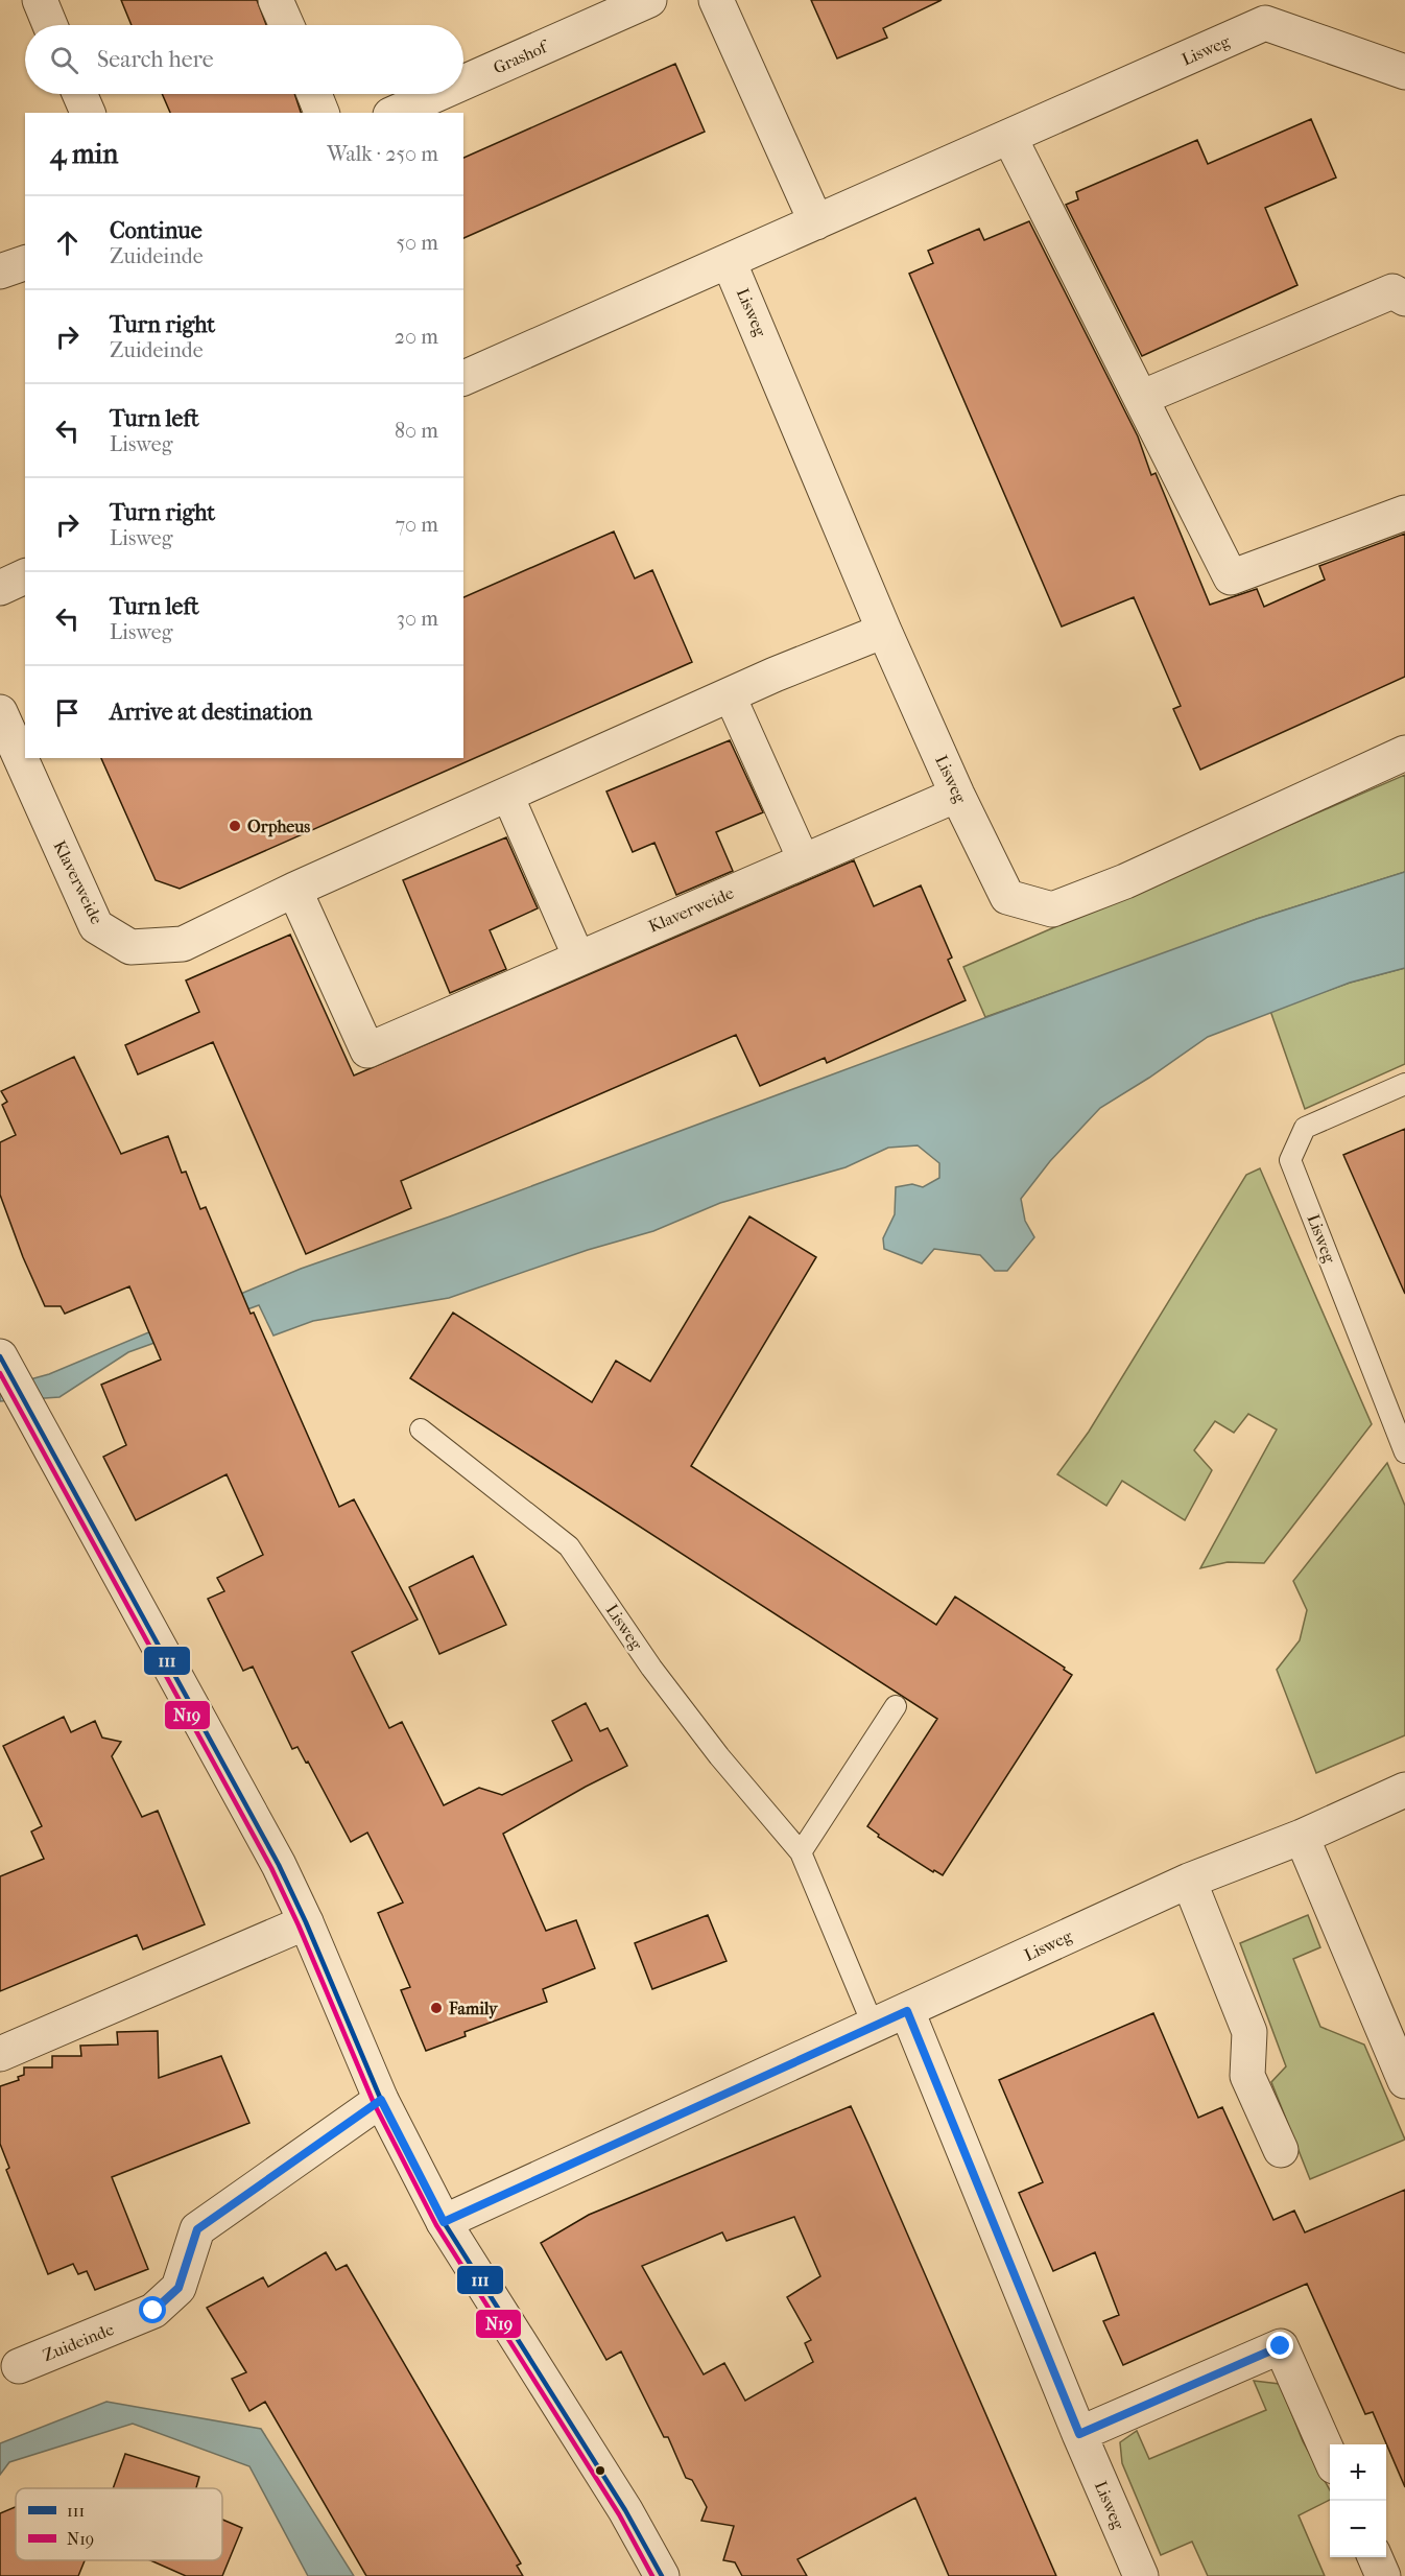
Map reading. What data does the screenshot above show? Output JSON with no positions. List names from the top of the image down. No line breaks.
{"streets":{"street":["Lisweg","Grashof","Klaverweide","Zuideinde"]},"crossings":[["Lisweg","Klaverweide"]],"places":["Orpheus","Family"],"lines":["transit line 111","transit line N19"],"legend":["111","N19"],"page":{"search":"Search here","heading":["4 min","Walk · 250 m"],"list":[["Continue","Zuideinde","50 m"],["Turn right","Zuideinde","20 m"],["Turn left","Lisweg","80 m"],["Turn right","Lisweg","70 m"],["Turn left","Lisweg","30 m"],"Arrive at destination"],"map_buttons":["+","−"]}}
